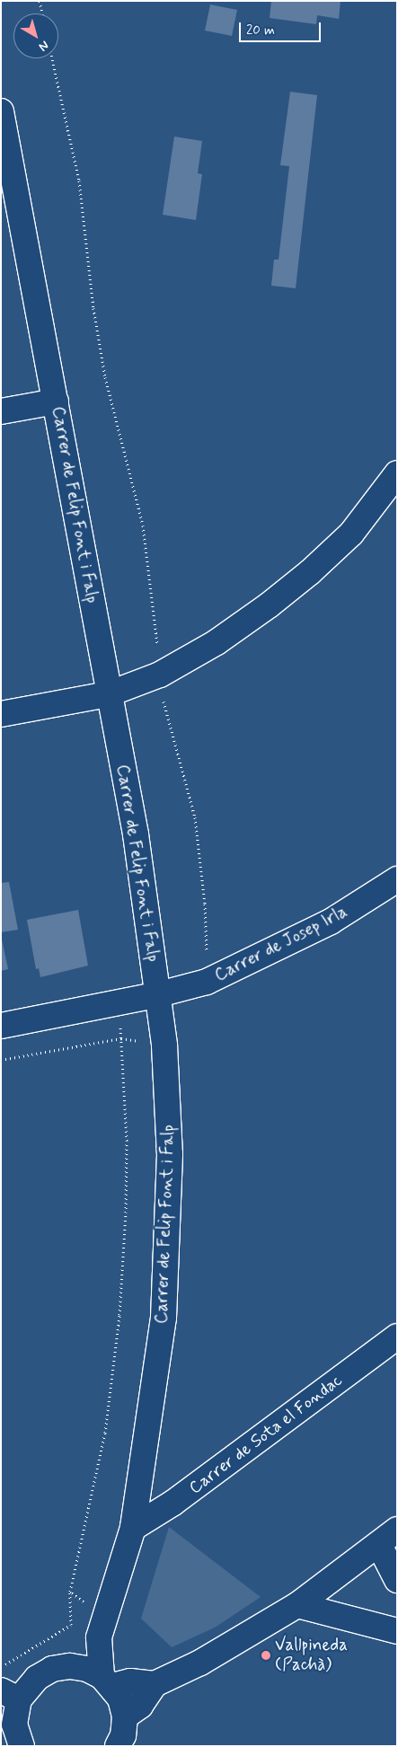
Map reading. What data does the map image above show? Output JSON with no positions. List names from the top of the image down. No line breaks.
{"streets":{"street":["Carrer de Felip Font i Falp","Carrer de Josep Irla","Carrer de Sota el Fondac"]},"crossings":[["Carrer de Felip Font i Falp","Carrer de Josep Irla"],["Carrer de Felip Font i Falp","Carrer de Sota el Fondac"]],"places":["Vallpineda (Pachà)"],"scale_bar":"20 m","north":"bottom right"}
